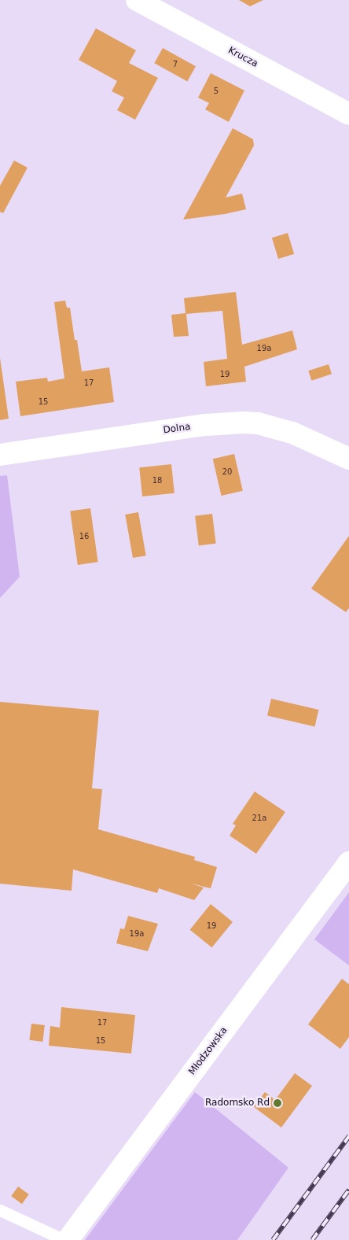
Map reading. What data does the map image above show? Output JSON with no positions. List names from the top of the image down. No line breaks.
{"streets":{"street":["Krucza","Dolna","Młodzowska"]},"places":["Radomsko Rd"],"house_numbers":["7","5","19a","19","17","15","20","18","16","21a","19","19a","17","15"]}
